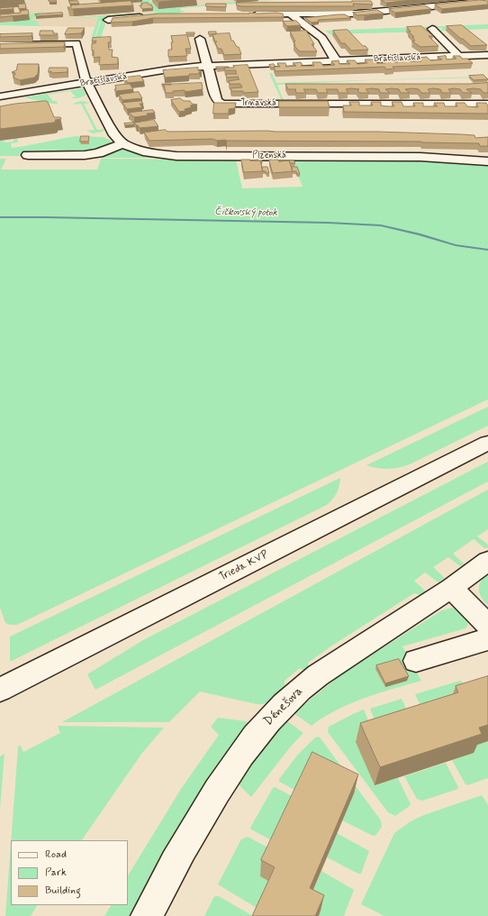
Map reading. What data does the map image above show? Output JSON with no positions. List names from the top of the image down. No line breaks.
{"streets":{"street":["Bratislavská","Trnavská","Plzenská","Trieda KVP","Dénešova"]},"crossings":[["Bratislavská","Trnavská"],["Bratislavská","Plzenská"]],"water":["Čičkovský potok"],"legend":["Road","Park","Building"]}
